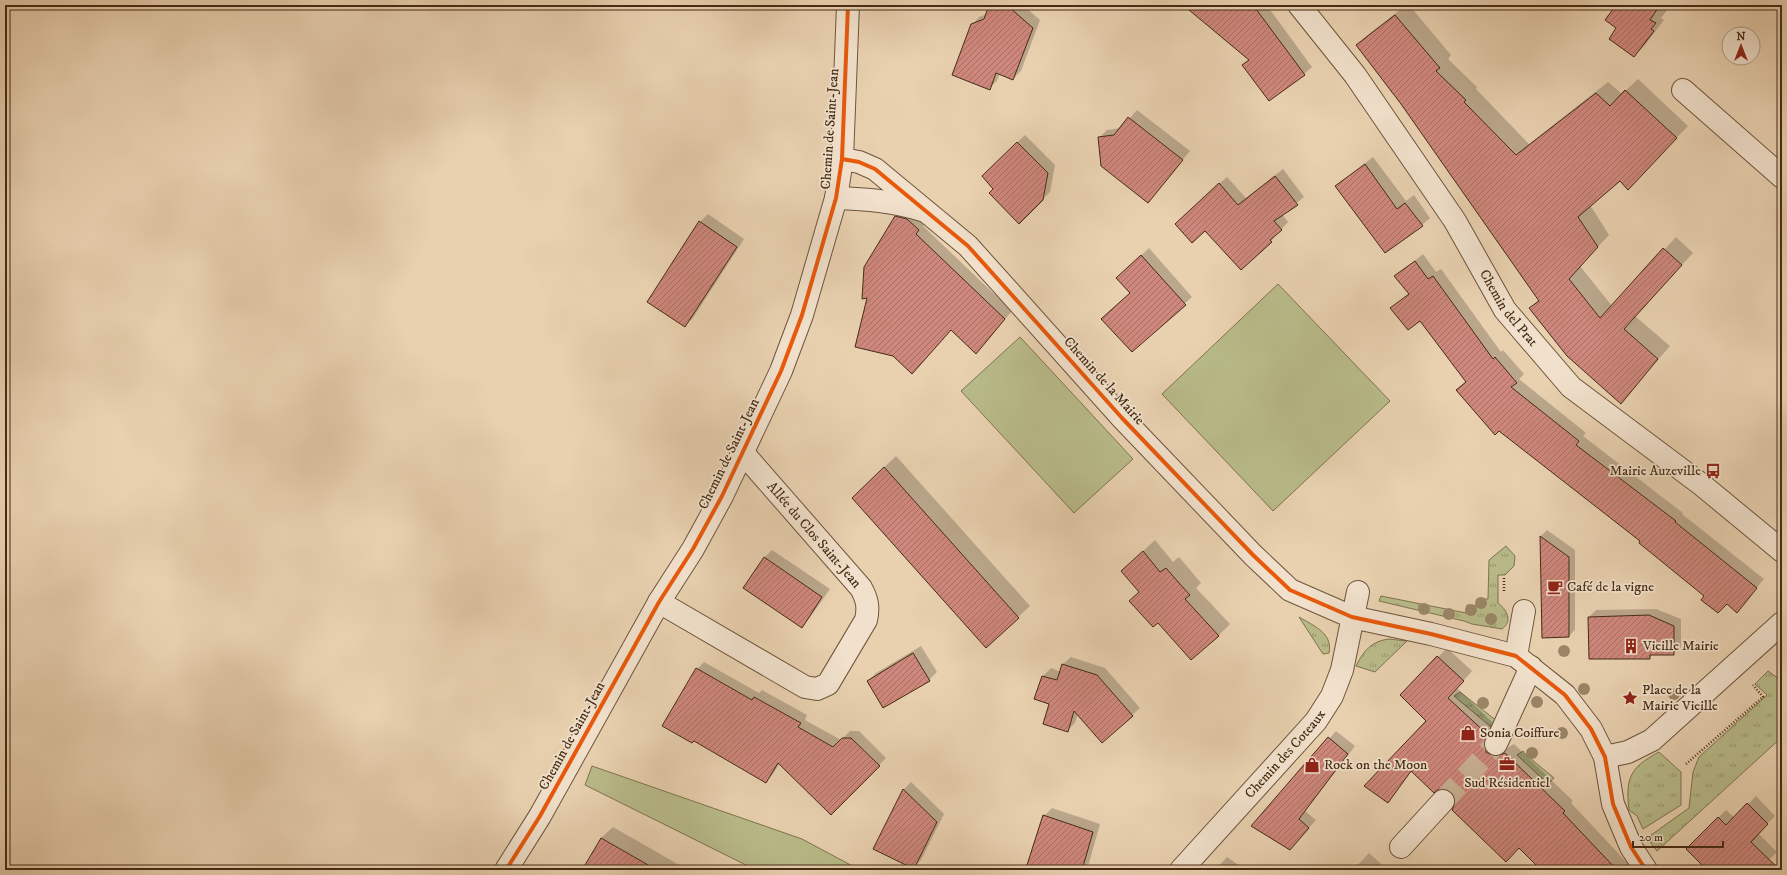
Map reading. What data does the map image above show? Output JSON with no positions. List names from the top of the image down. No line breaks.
{"streets":{"street":["Chemin de Saint-Jean","Chemin del Prat","Chemin de la Mairie","Allée du Clos Saint-Jean","Chemin des Coteaux"]},"crossings":[["Chemin de Saint-Jean","Chemin de la Mairie"],["Chemin de Saint-Jean","Allée du Clos Saint-Jean"],["Chemin de la Mairie","Chemin des Coteaux"]],"places":{"bus stop":["Mairie Auzeville"],"cafe":["Café de la vigne"],"building":["Vieille Mairie"],"place":["Place de la Mairie Vieille"],"shop":["Sonia Coiffure","Rock on the Moon"],"office":["Sud Résidentiel"]},"scale_bar":"20 m","north":"top"}
